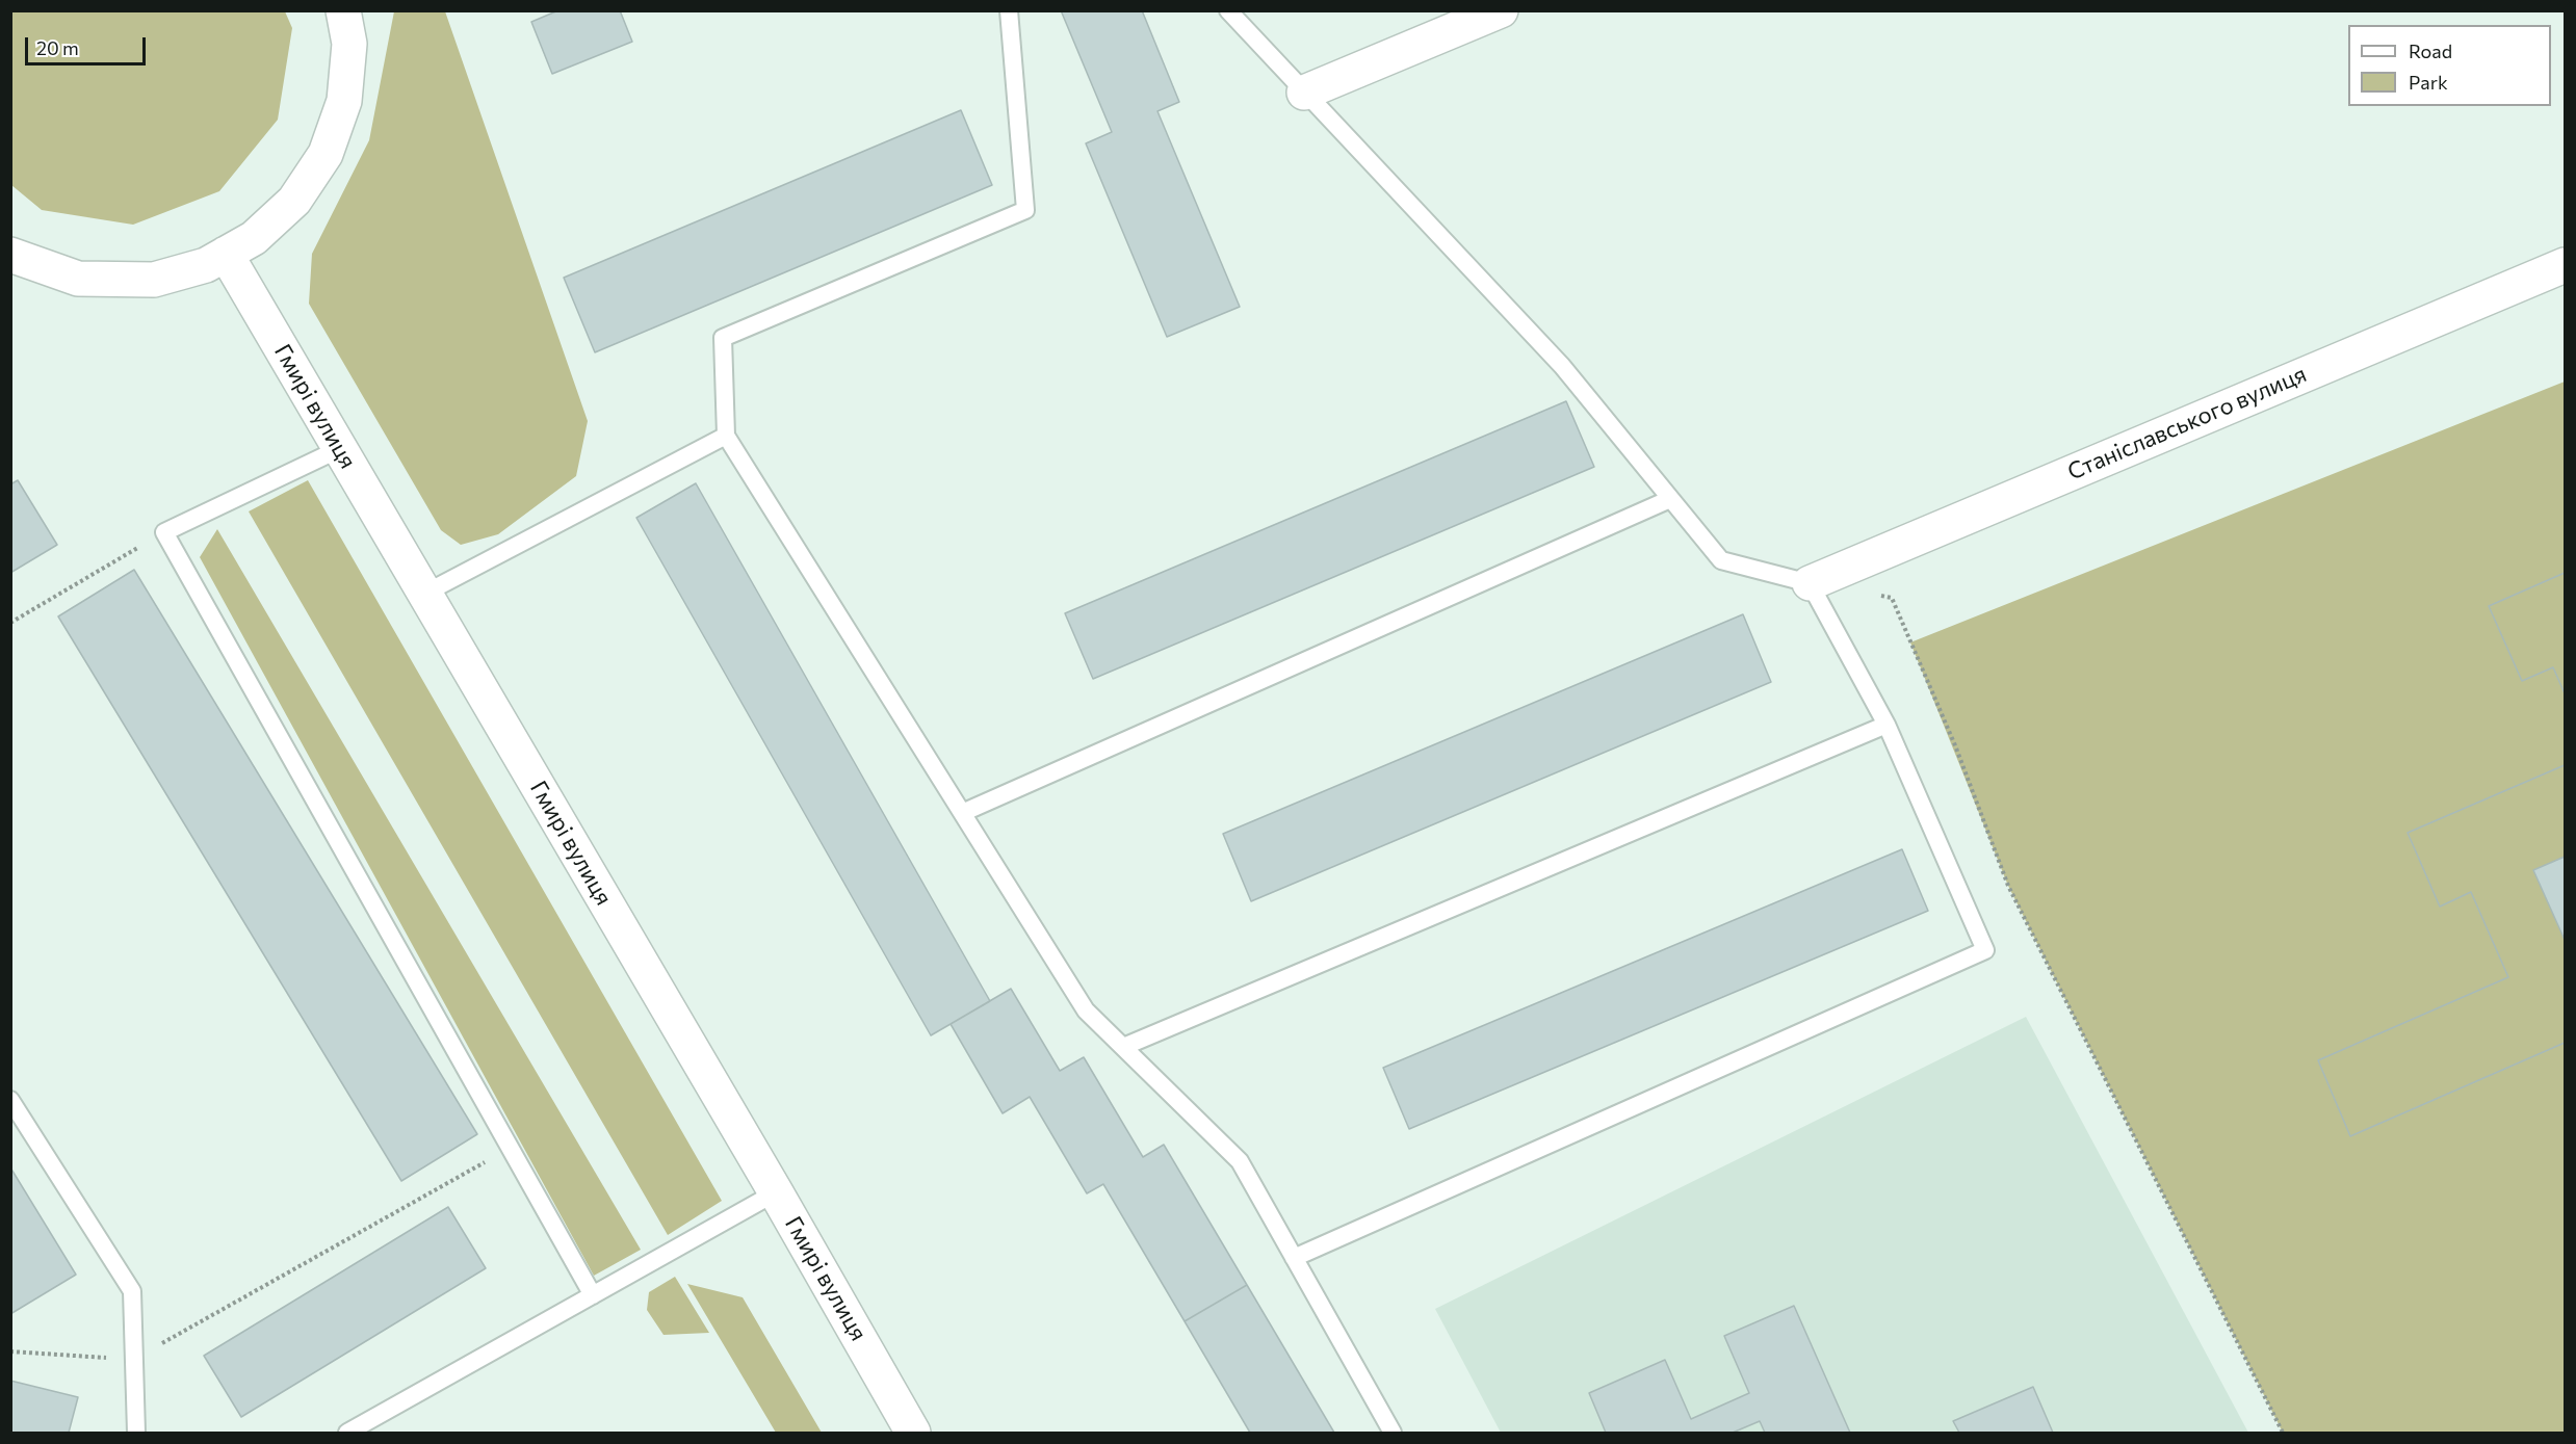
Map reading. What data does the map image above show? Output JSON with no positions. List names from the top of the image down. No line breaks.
{"streets":{"street":["Гмирі вулиця","Станіславського вулиця"]},"legend":["Road","Park"],"scale_bar":"20 m"}
